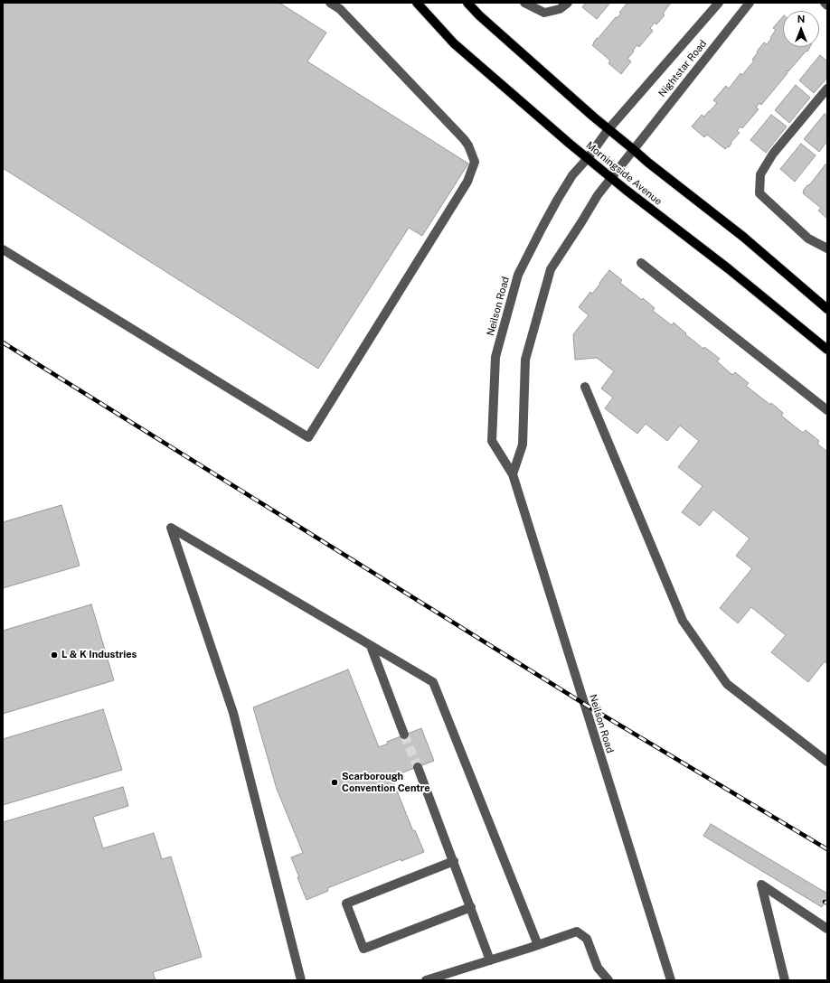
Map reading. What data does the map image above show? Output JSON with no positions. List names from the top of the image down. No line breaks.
{"streets":{"main road":["Morningside Avenue"],"street":["Nightstar Road","Neilson Road"]},"crossings":[["Nightstar Road","Morningside Avenue"],["Nightstar Road","Neilson Road"],["Morningside Avenue","Neilson Road"]],"places":["L & K Industries","Scarborough Convention Centre"],"north":"top"}
